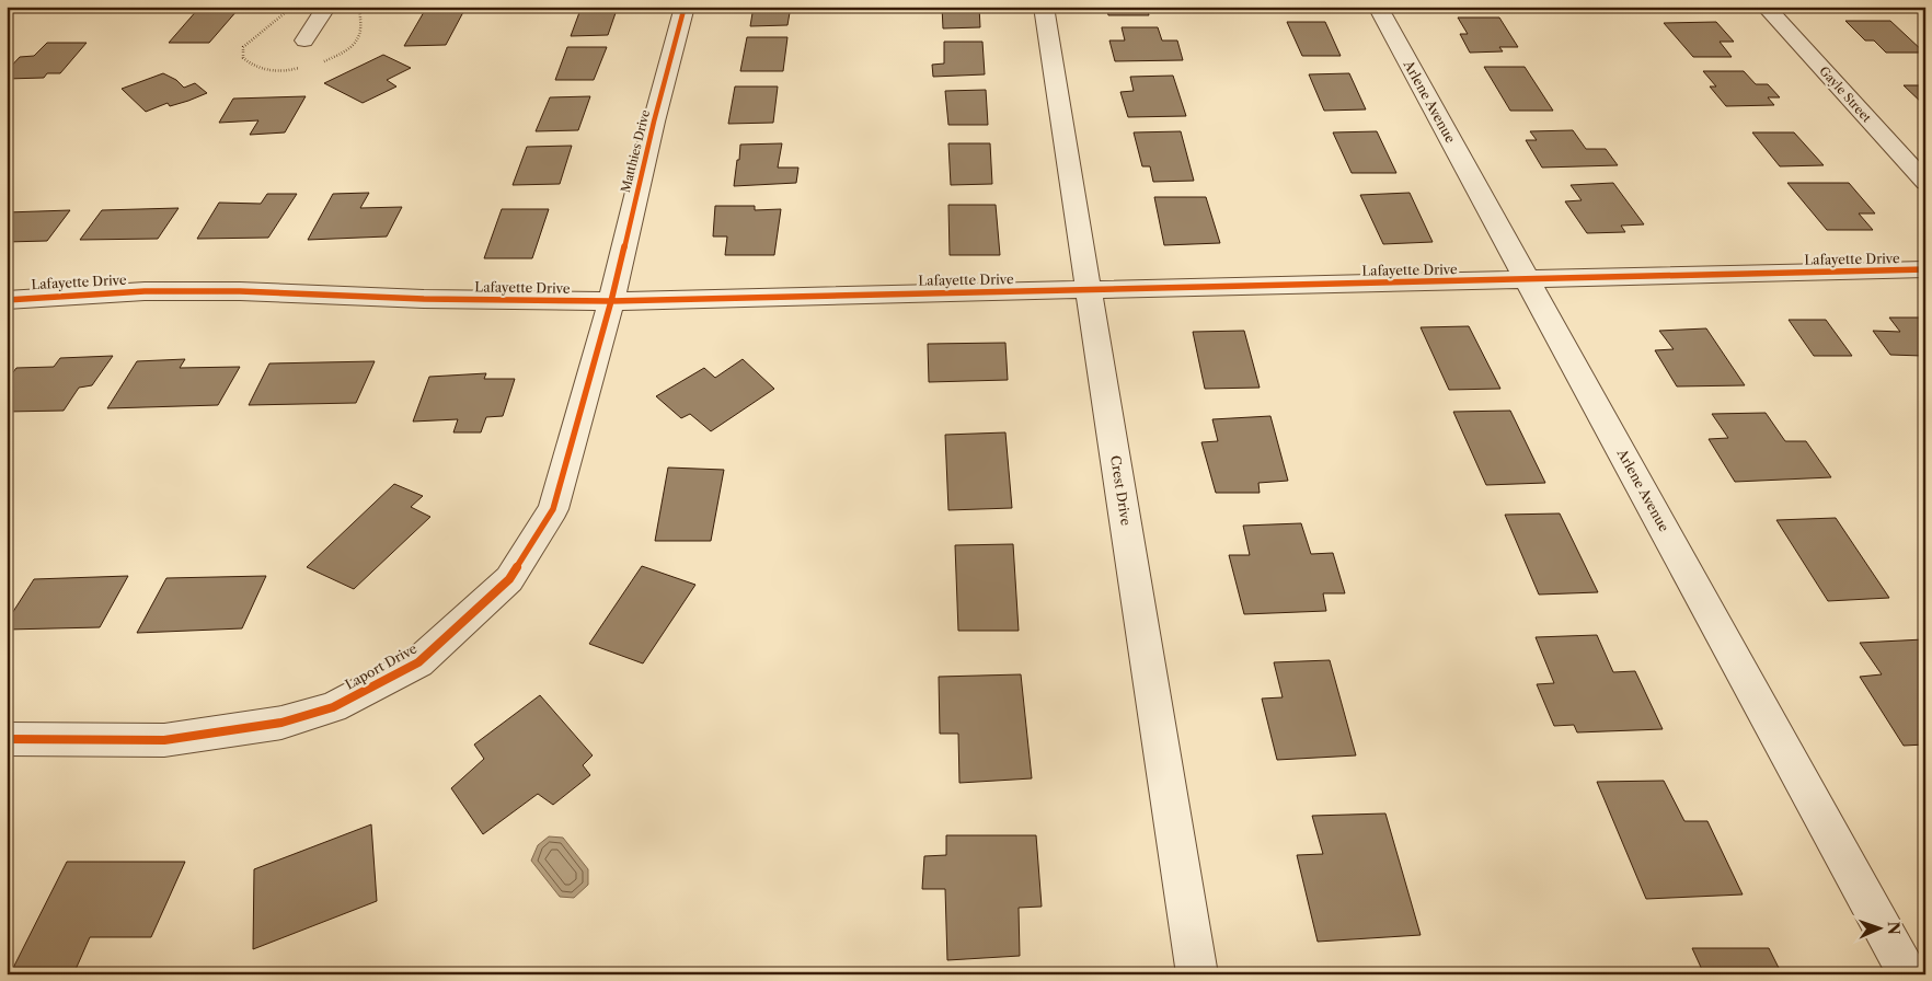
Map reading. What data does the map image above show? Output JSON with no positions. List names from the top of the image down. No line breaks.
{"streets":{"street":["Gayle Street","Arlene Avenue","Matthies Drive","Lafayette Drive","Crest Drive","Laport Drive"]},"crossings":[["Arlene Avenue","Lafayette Drive"],["Matthies Drive","Lafayette Drive"],["Matthies Drive","Laport Drive"],["Lafayette Drive","Crest Drive"],["Lafayette Drive","Laport Drive"]],"north":"right"}
